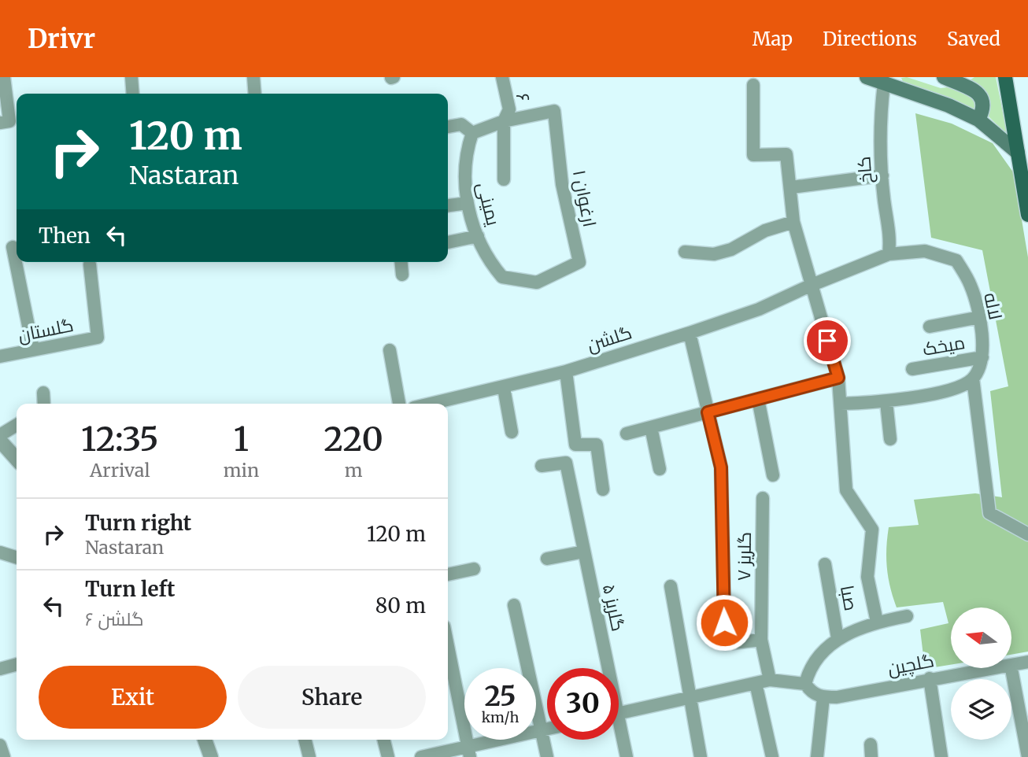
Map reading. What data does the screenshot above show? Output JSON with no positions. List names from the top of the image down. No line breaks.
{"streets":{"street":["۶","کاخ","ارغوان ۱","یمینی","لاله","گلستان","گلشن","میخک","گلریز ۷","صبا","گلریز ۵","گلچین"]},"crossings":[["۶","ارغوان ۱"],["کاخ","لاله"],["کاخ","گلشن"],["کاخ","میخک"],["ارغوان ۱","یمینی"],["لاله","گلشن"],["لاله","میخک"],["گلشن","میخک"]],"north":"left","page":{"header":"Drivr","nav":["Map","Directions","Saved"],"turn":["120 m","Nastaran"],"then":"Then","eta":["12:35","Arrival","1","min","220","m"],"list":[{"name":"Turn right","note":"Nastaran","value":"120 m"},{"name":"Turn left","note":"گلشن ۶","value":"80 m"}],"buttons":["Exit","Share"],"speed":"25 km/h","limit":"30"}}
